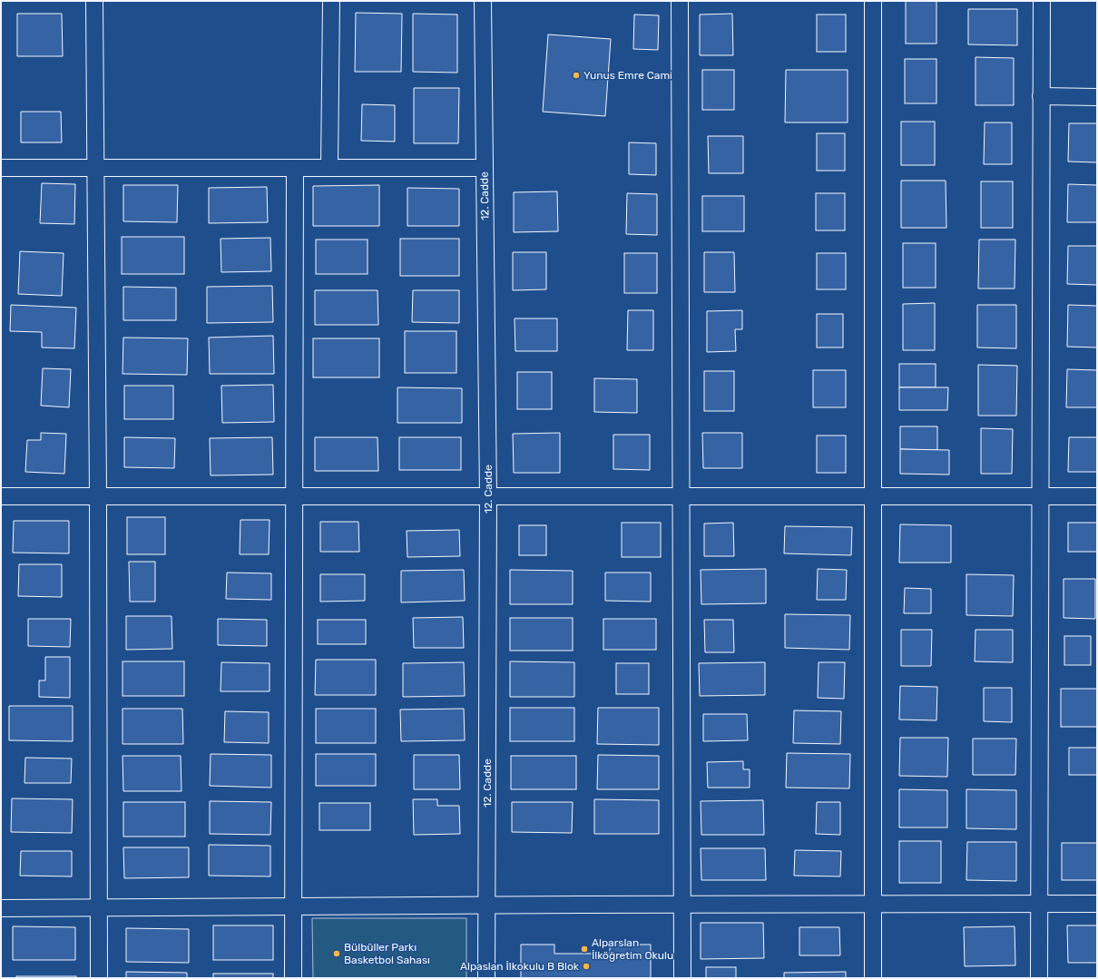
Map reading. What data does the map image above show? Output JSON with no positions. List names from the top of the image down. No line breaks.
{"streets":{"street":["12. Cadde"]},"places":["Yunus Emre Cami","Alparslan İlköğretim Okulu","Bülbüller Parkı Basketbol Sahası","Alpaslan İlkokulu B Blok"]}
